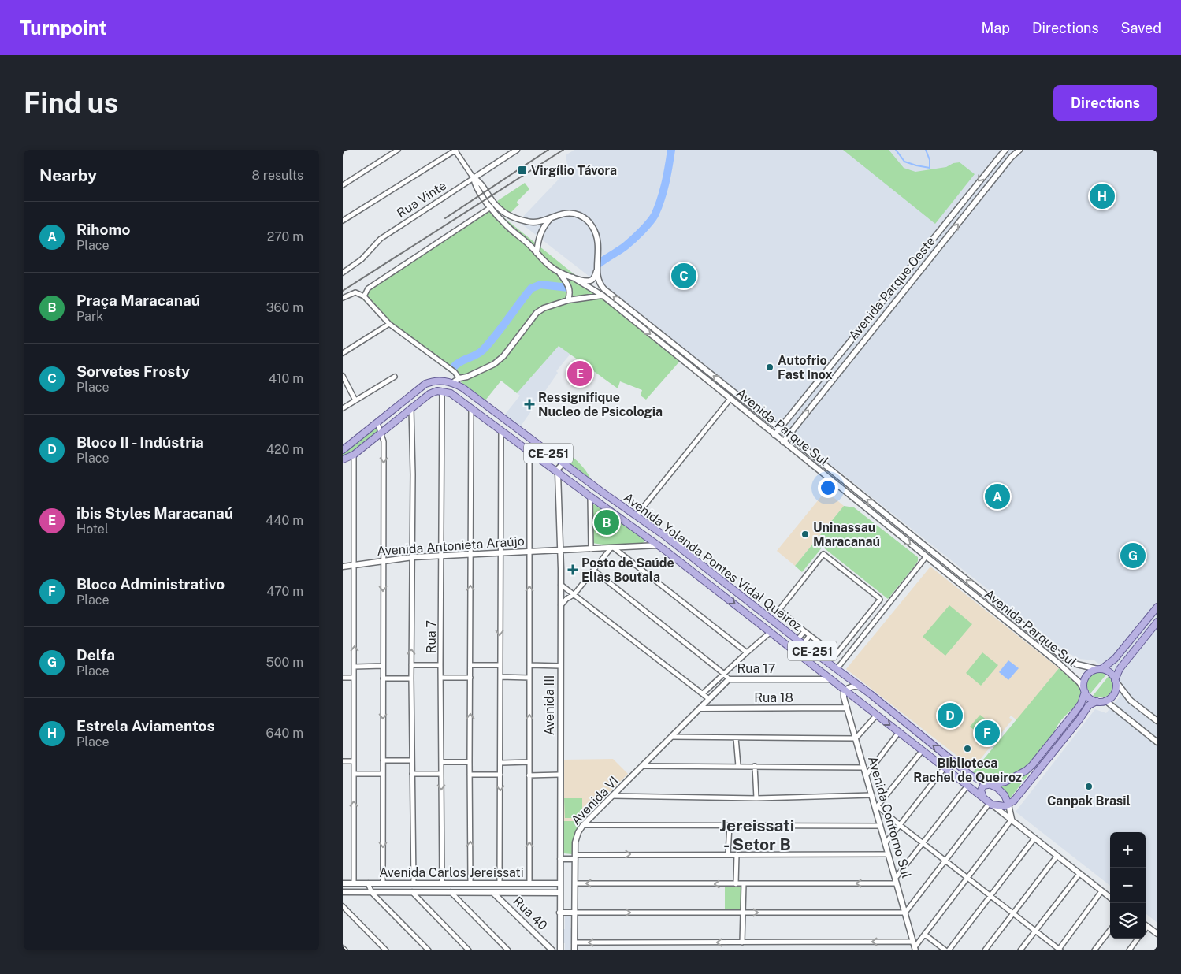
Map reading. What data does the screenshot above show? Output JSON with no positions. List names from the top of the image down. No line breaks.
{"streets":{"main road":["CE-251","Avenida Yolanda Pontes Vidal Queiroz"],"street":["Rua Vinte","Avenida Parque Oeste","Avenida Parque Sul","Avenida Antonieta Araújo","Rua 7","Rua 17","Rua 18","Avenida III","Avenida VI","Avenida Contorno Sul","Avenida Carlos Jereissati","Rua 40"]},"crossings":[["Rua Vinte","Avenida Parque Sul"],["Avenida Parque Oeste","Avenida Parque Sul"],["CE-251","Avenida Yolanda Pontes Vidal Queiroz"],["CE-251","Rua 7"],["Avenida Antonieta Araújo","Avenida Yolanda Pontes Vidal Queiroz"],["Avenida Antonieta Araújo","Rua 7"],["Avenida Antonieta Araújo","Avenida III"],["Avenida Yolanda Pontes Vidal Queiroz","Rua 17"],["Avenida Yolanda Pontes Vidal Queiroz","Avenida III"],["Avenida Yolanda Pontes Vidal Queiroz","Avenida Contorno Sul"],["Rua 7","Avenida Carlos Jereissati"],["Rua 17","Avenida VI"],["Rua 18","Avenida VI"],["Rua 18","Avenida Contorno Sul"],["Avenida III","Avenida Carlos Jereissati"],["Avenida Carlos Jereissati","Rua 40"]],"districts":["Jereissati - Setor B"],"places":{"transit":["Virgílio Távora"],"other":["Autofrio Fast Inox","Uninassau Maracanaú","Biblioteca Rachel de Queiroz","Canpak Brasil"],"health":["Ressignifique Nucleo de Psicologia","Posto de Saúde Elias Boutala"]},"page":{"header":"Turnpoint","nav":["Map","Directions","Saved"],"buttons":"Directions","title":"Find us","heading":["Nearby","8 results"],"pins":["H","C","E","A","B","G","D","F"],"list":[{"mark":"A","name":"Rihomo","note":"Place","value":"270 m"},{"mark":"B","name":"Praça Maracanaú","note":"Park","value":"360 m"},{"mark":"C","name":"Sorvetes Frosty","note":"Place","value":"410 m"},{"mark":"D","name":"Bloco II - Indústria","note":"Place","value":"420 m"},{"mark":"E","name":"ibis Styles Maracanaú","note":"Hotel","value":"440 m"},{"mark":"F","name":"Bloco Administrativo","note":"Place","value":"470 m"},{"mark":"G","name":"Delfa","note":"Place","value":"500 m"},{"mark":"H","name":"Estrela Aviamentos","note":"Place","value":"640 m"}],"map_buttons":["+","−"]}}
